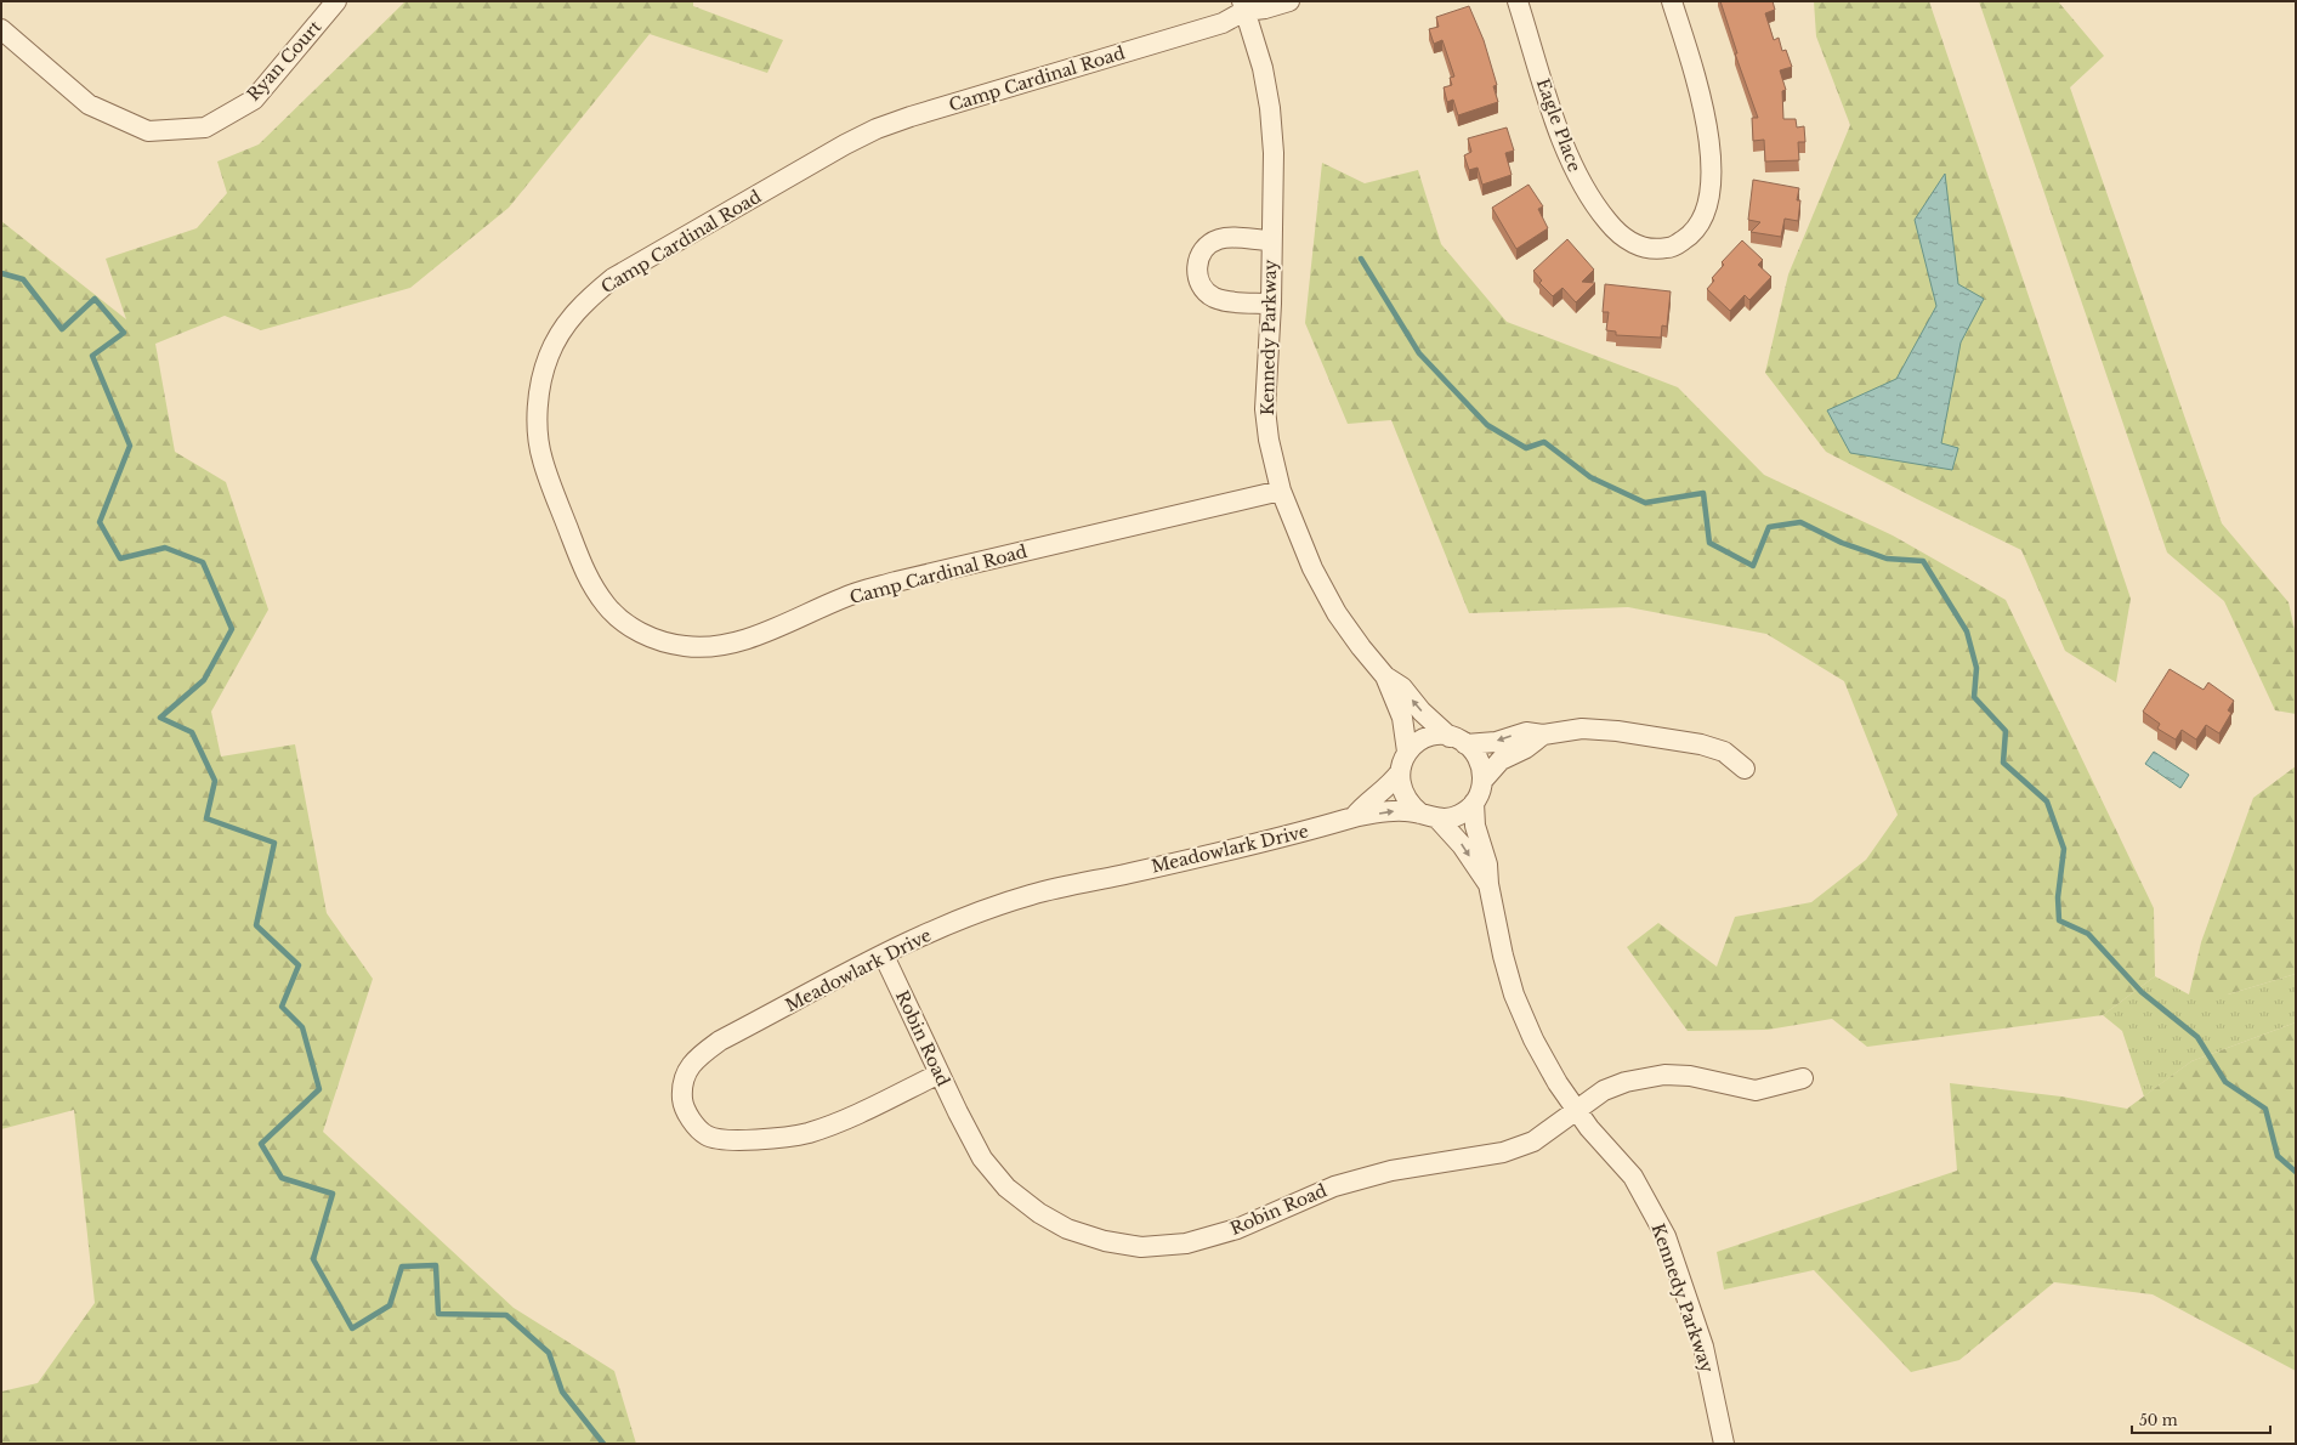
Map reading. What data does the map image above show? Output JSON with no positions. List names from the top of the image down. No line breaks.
{"streets":{"street":["Ryan Court","Camp Cardinal Road","Eagle Place","Kennedy Parkway","Meadowlark Drive","Robin Road"]},"crossings":[["Camp Cardinal Road","Kennedy Parkway"],["Kennedy Parkway","Meadowlark Drive"],["Kennedy Parkway","Robin Road"],["Meadowlark Drive","Robin Road"]],"scale_bar":"50 m"}
